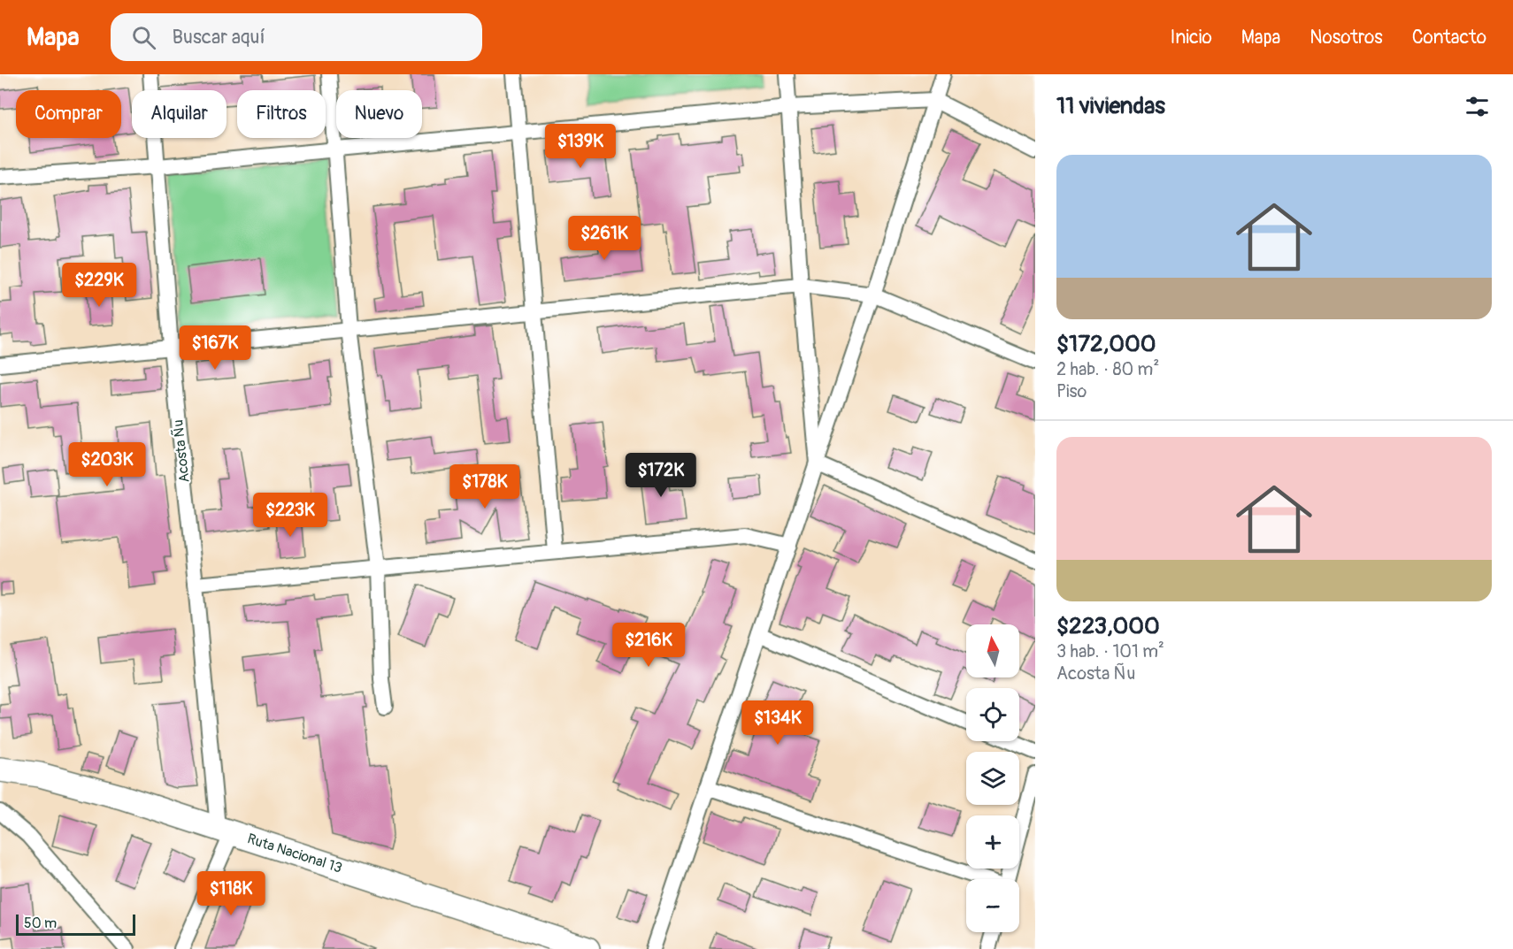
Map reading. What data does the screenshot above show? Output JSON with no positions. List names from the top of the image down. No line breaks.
{"streets":{"highway":["Ruta Nacional 13"],"street":["Acosta Ñu"]},"crossings":[["Acosta Ñu","Ruta Nacional 13"]],"scale_bar":"50 m","north":"top","page":{"header":"Mapa","search":"Buscar aquí","nav":["Inicio","Mapa","Nosotros","Contacto"],"heading":"11 viviendas","chip":["Comprar","Alquilar","Filtros","Nuevo"],"price":["$139K","$261K","$229K","$167K","$203K","$172K","$178K","$223K","$216K","$134K","$118K"],"list":[{"name":"$172,000","note":"2 hab. · 80 m² · Piso"},{"name":"$223,000","note":"3 hab. · 101 m² · Acosta Ñu"}],"map_buttons":["+","−"],"scale":"50 m"}}
